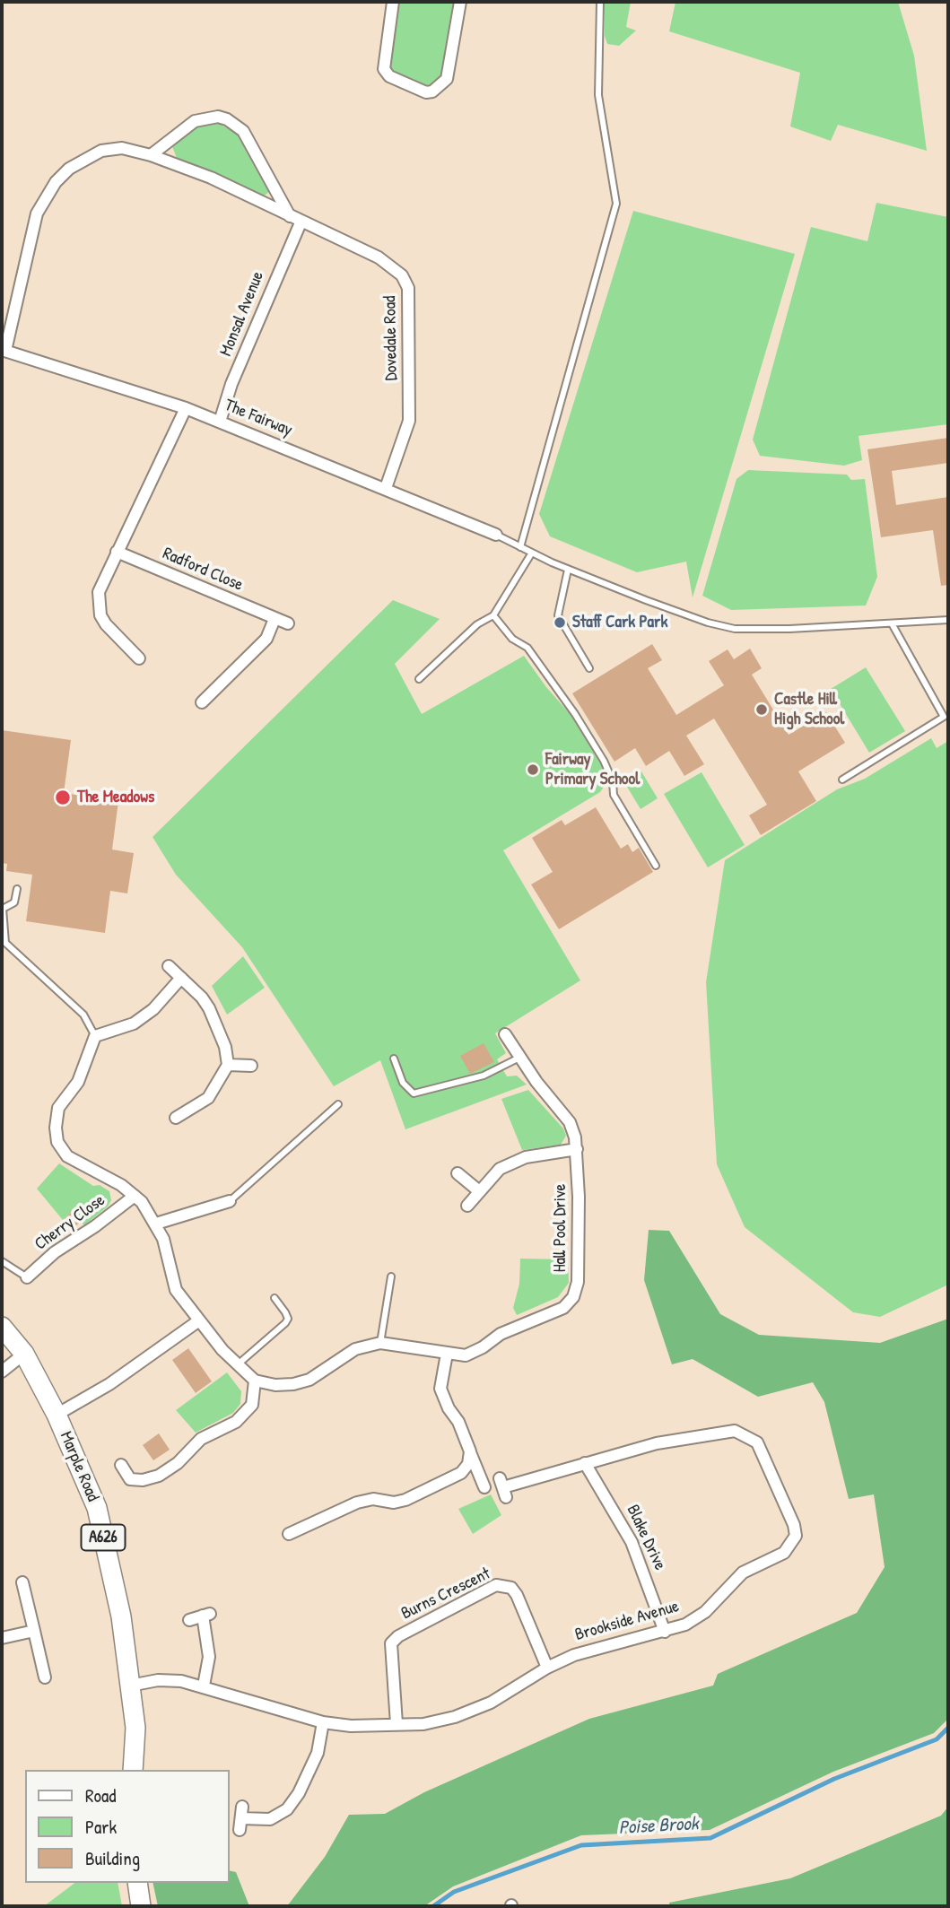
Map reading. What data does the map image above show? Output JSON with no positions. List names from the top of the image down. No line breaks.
{"streets":{"main road":["Marple Road","A626"],"street":["Monsal Avenue","Dovedale Road","The Fairway","Radford Close","Cherry Close","Hall Pool Drive","Blake Drive","Burns Crescent","Brookside Avenue"]},"crossings":[["Monsal Avenue","Dovedale Road"],["Monsal Avenue","The Fairway"],["Dovedale Road","The Fairway"],["Marple Road","Brookside Avenue"],["Blake Drive","Brookside Avenue"],["Burns Crescent","Brookside Avenue"]],"water":["Poise Brook"],"places":["Staff Cark Park","Castle Hill High School","Fairway Primary School","The Meadows"],"legend":["Road","Park","Building"]}
